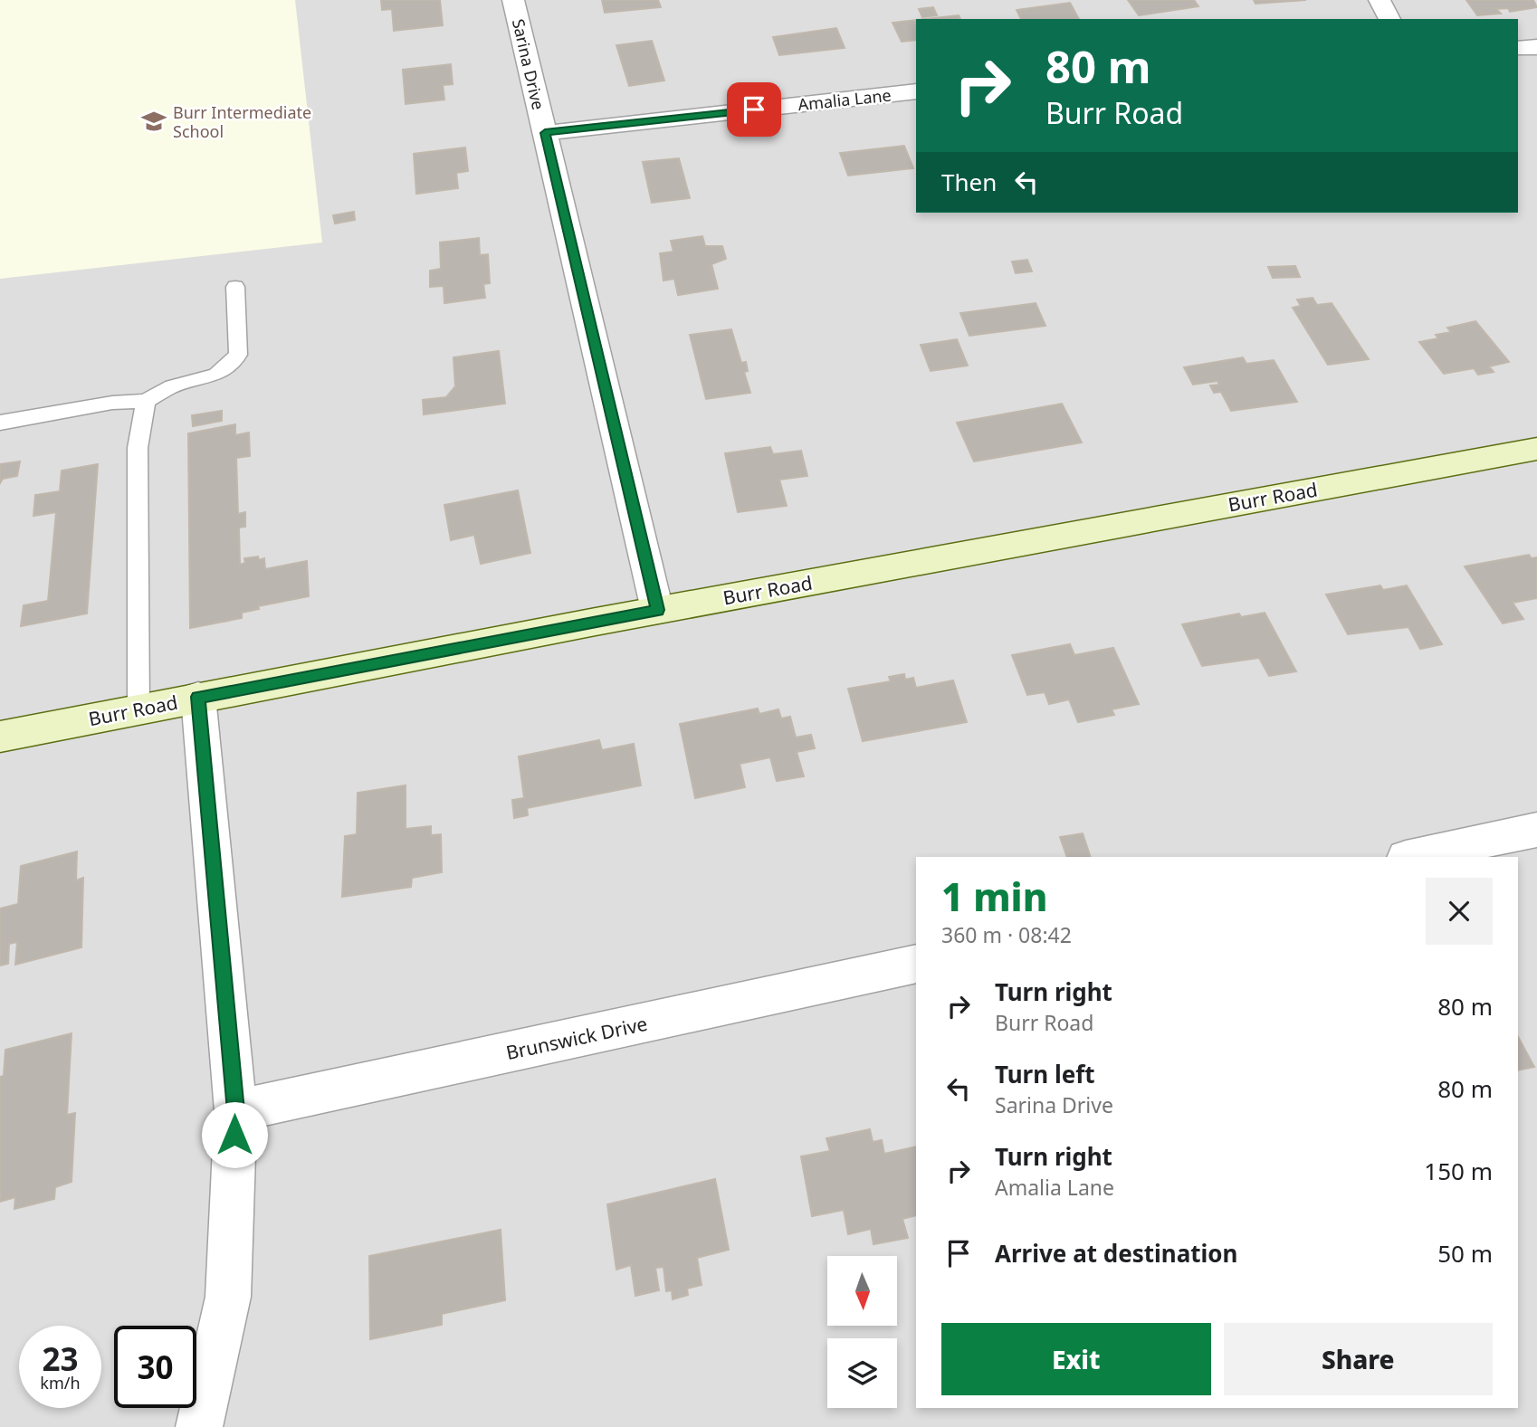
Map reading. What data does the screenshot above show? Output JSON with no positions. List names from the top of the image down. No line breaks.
{"streets":{"street":["Sarina Drive","Amalia Lane","Burr Road","Brunswick Drive"]},"crossings":[["Sarina Drive","Amalia Lane"],["Sarina Drive","Burr Road"]],"places":{"school or university":["Burr Intermediate School"]},"north":"bottom","page":{"turn":["80 m","Burr Road"],"then":"Then","heading":["1 min","360 m · 08:42"],"list":[{"name":"Turn right","note":"Burr Road","value":"80 m"},{"name":"Turn left","note":"Sarina Drive","value":"80 m"},{"name":"Turn right","note":"Amalia Lane","value":"150 m"},{"name":"Arrive at destination","value":"50 m"}],"buttons":["Exit","Share"],"speed":"23 km/h","limit":"30"}}
